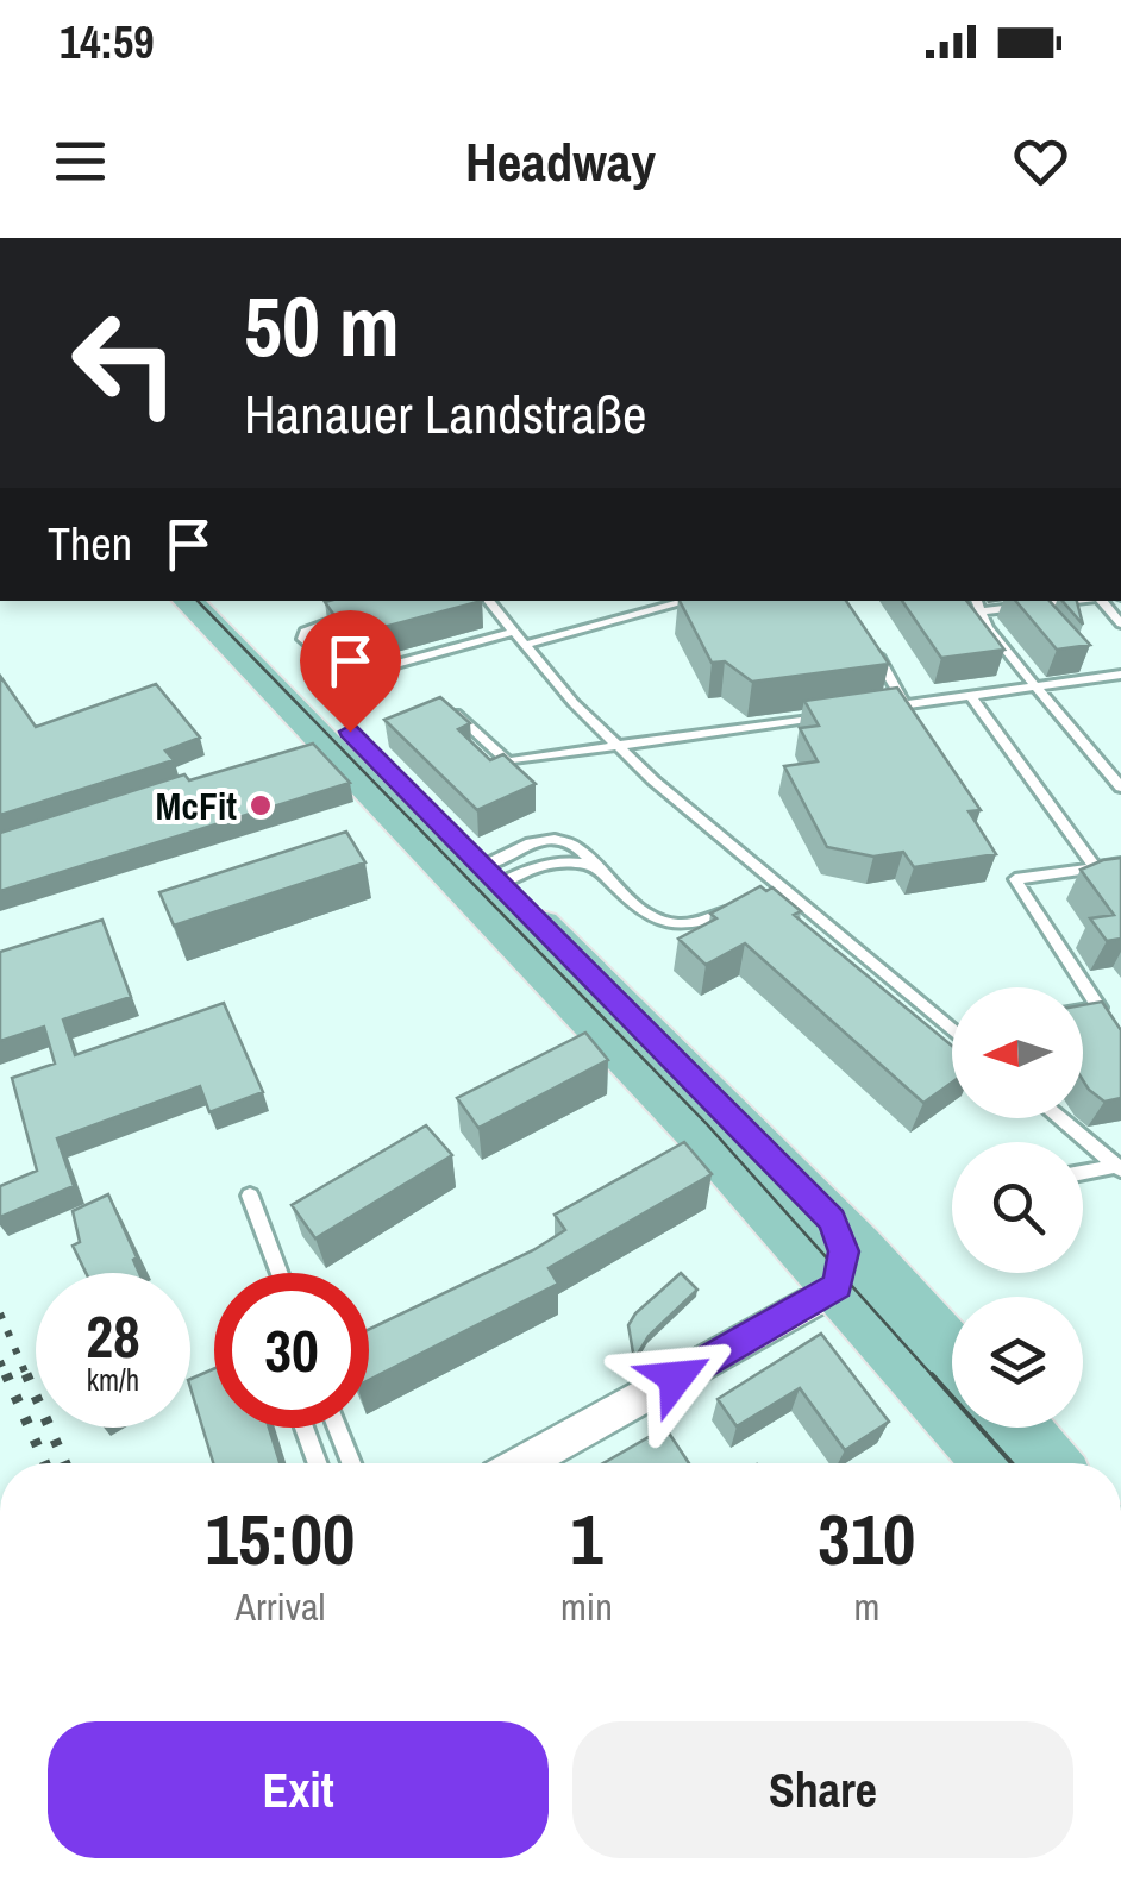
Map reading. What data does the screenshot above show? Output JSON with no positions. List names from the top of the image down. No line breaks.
{"places":["McFit"],"north":"left","page":{"status":"14:59","header":"Headway","turn":["50 m","Hanauer Landstraße"],"then":"Then","speed":"28 km/h","limit":"30","eta":["15:00","Arrival","1","min","310","m"],"buttons":["Exit","Share"]}}
